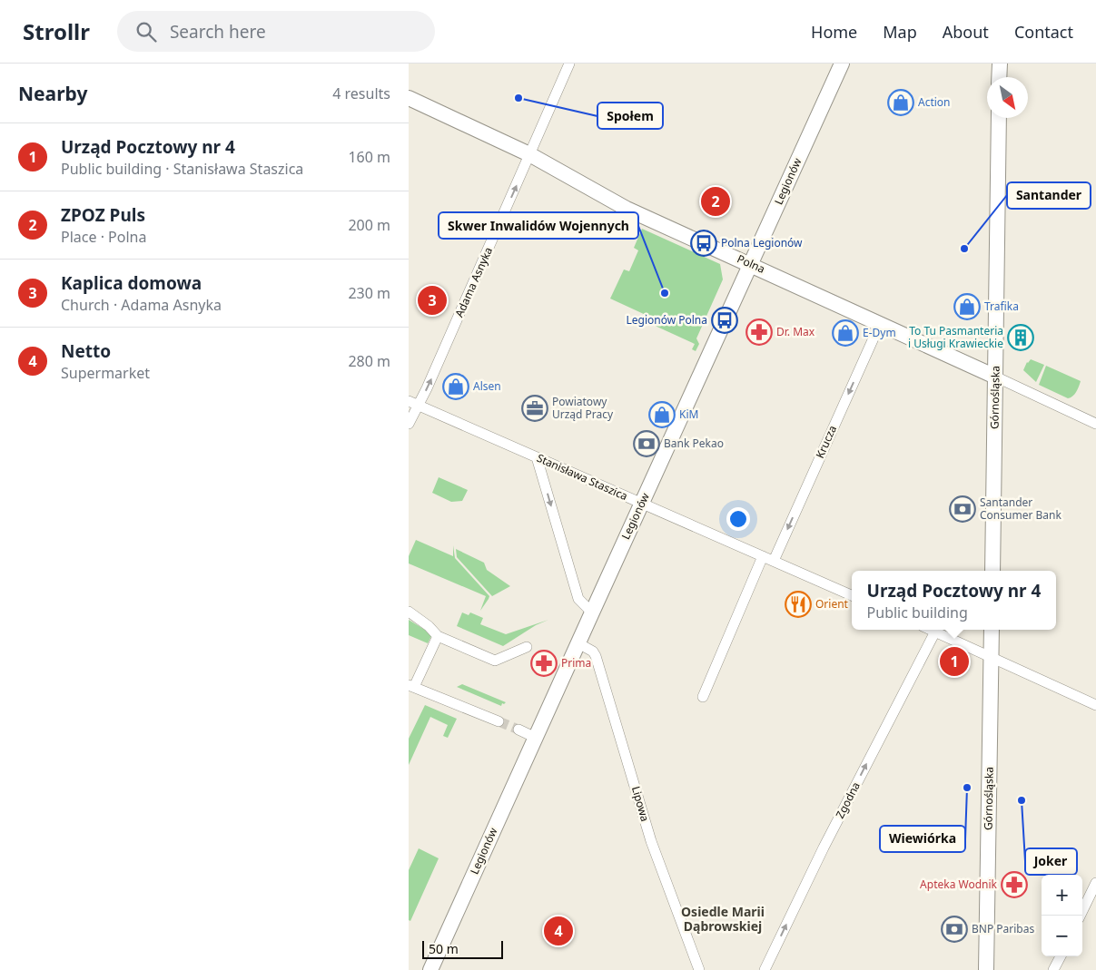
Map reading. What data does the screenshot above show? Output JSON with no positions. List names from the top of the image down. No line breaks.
{"streets":{"street":["Legionów","Polna","Adama Asnyka","Górnośląska","Krucza","Stanisława Staszica","Zgodna","Lipowa"]},"crossings":[["Legionów","Polna"],["Legionów","Stanisława Staszica"],["Legionów","Lipowa"],["Polna","Adama Asnyka"],["Polna","Górnośląska"],["Polna","Krucza"],["Adama Asnyka","Stanisława Staszica"],["Krucza","Stanisława Staszica"]],"one_way":["Adama Asnyka","Krucza","Zgodna"],"districts":["Osiedle Marii Dąbrowskiej"],"places":{"other":["Społem","Santander","Skwer Inwalidów Wojennych","Wiewiórka","Joker"],"shop":["Action","Trafika","E-Dym","Alsen","KiM"],"bus stop":["Polna Legionów","Legionów Polna"],"pharmacy":["Dr. Max","Prima","Apteka Wodnik"],"building":["To Tu Pasmanteria i Usługi Krawieckie"],"office":["Powiatowy Urząd Pracy"],"bank":["Bank Pekao","Santander Consumer Bank","BNP Paribas"],"restaurant":["Orient"]},"scale_bar":"50 m","north":"bottom right","page":{"header":"Strollr","search":"Search here","nav":["Home","Map","About","Contact"],"heading":["Nearby","4 results"],"list":[{"mark":"1","name":"Urząd Pocztowy nr 4","note":"Public building · Stanisława Staszica","value":"160 m"},{"mark":"2","name":"ZPOZ Puls","note":"Place · Polna","value":"200 m"},{"mark":"3","name":"Kaplica domowa","note":"Church · Adama Asnyka","value":"230 m"},{"mark":"4","name":"Netto","note":"Supermarket","value":"280 m"}],"pins":["2","3","1","4"],"popup":["Urząd Pocztowy nr 4","Public building"],"map_buttons":["+","−"],"scale":"50 m"}}
